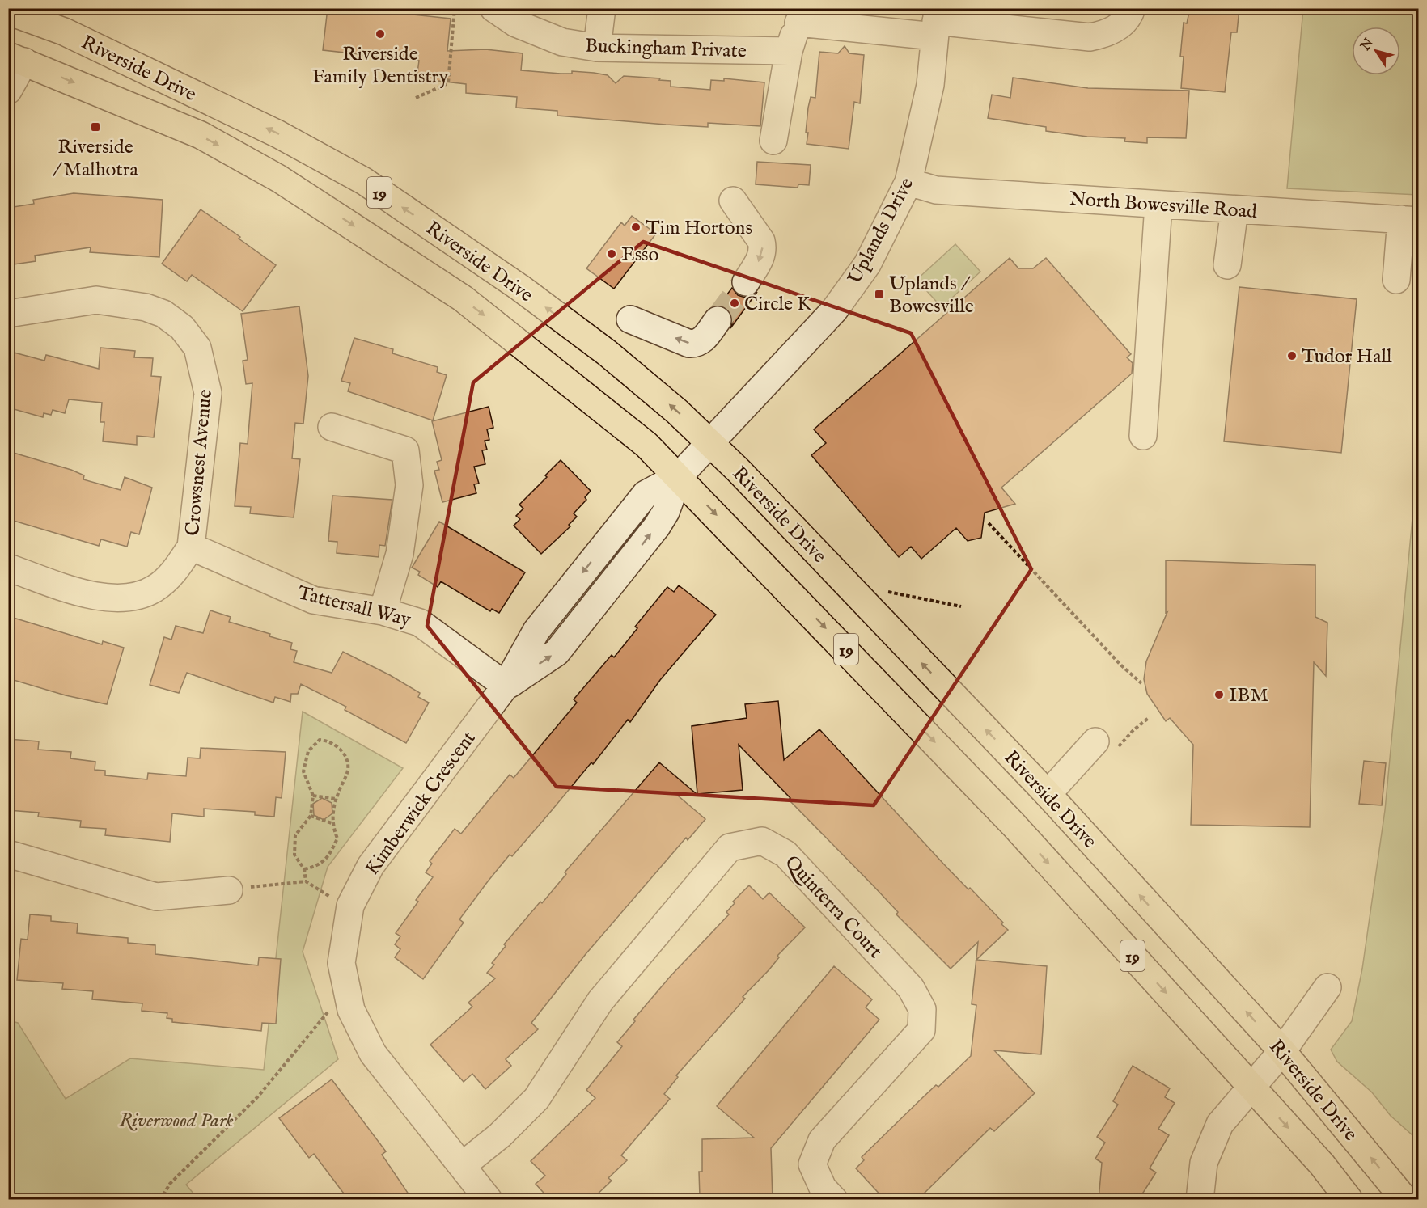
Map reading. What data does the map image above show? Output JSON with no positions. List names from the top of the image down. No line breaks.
{"streets":{"main road":["Riverside Drive","19"],"street":["Buckingham Private","North Bowesville Road","Uplands Drive","Crowsnest Avenue","Tattersall Way","Kimberwick Crescent","Quinterra Court"]},"crossings":[["Riverside Drive","Uplands Drive"],["Riverside Drive","Kimberwick Crescent"],["North Bowesville Road","Uplands Drive"],["Uplands Drive","Kimberwick Crescent"],["Crowsnest Avenue","Tattersall Way"],["Tattersall Way","Kimberwick Crescent"],["Kimberwick Crescent","Quinterra Court"]],"parks":["Riverwood Park"],"places":{"other":["Riverside Family Dentistry","Tim Hortons","Esso","Circle K","Tudor Hall","IBM"],"transit":["Riverside / Malhotra","Uplands / Bowesville"]},"north":"top left"}
